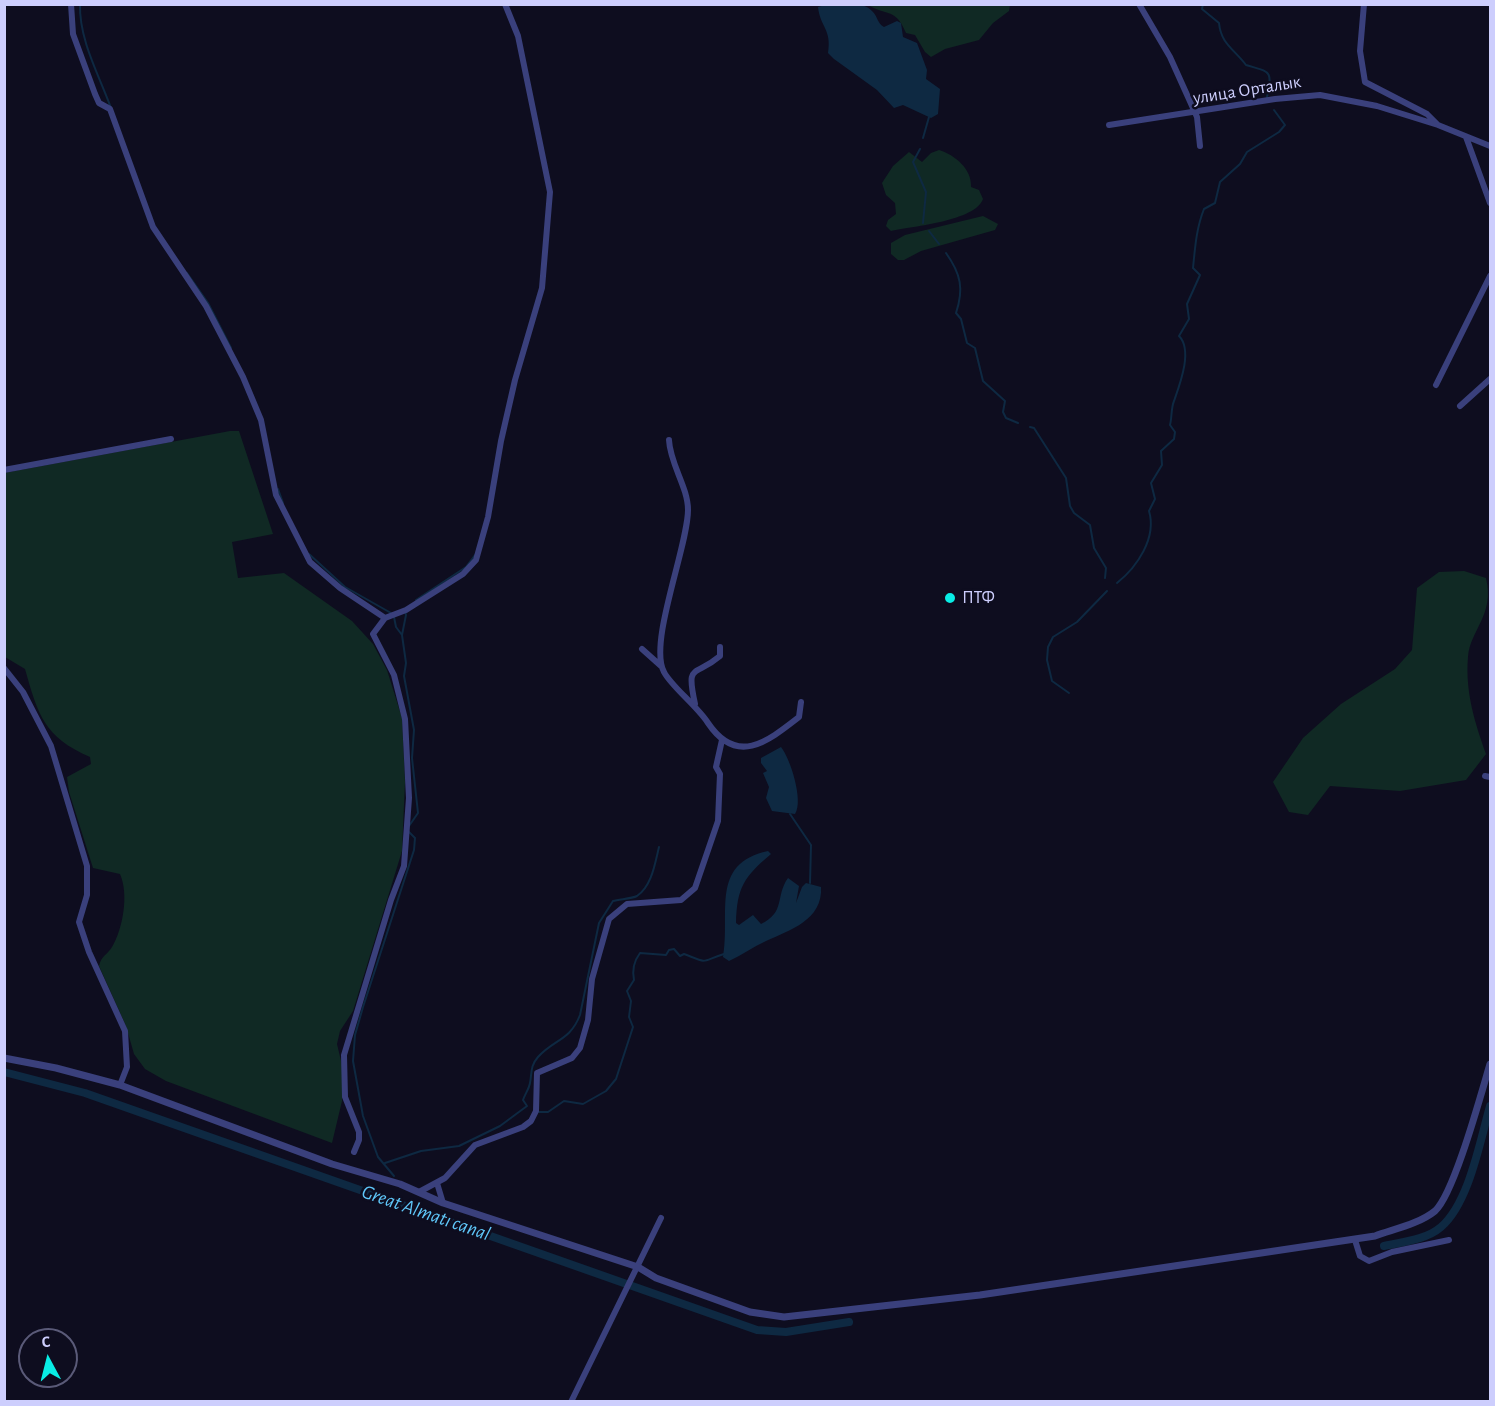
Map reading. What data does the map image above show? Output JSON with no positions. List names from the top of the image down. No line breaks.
{"streets":{"street":["улица Орталык"]},"water":["Great Almatı canal"],"places":["ПТФ"],"north":"top"}
